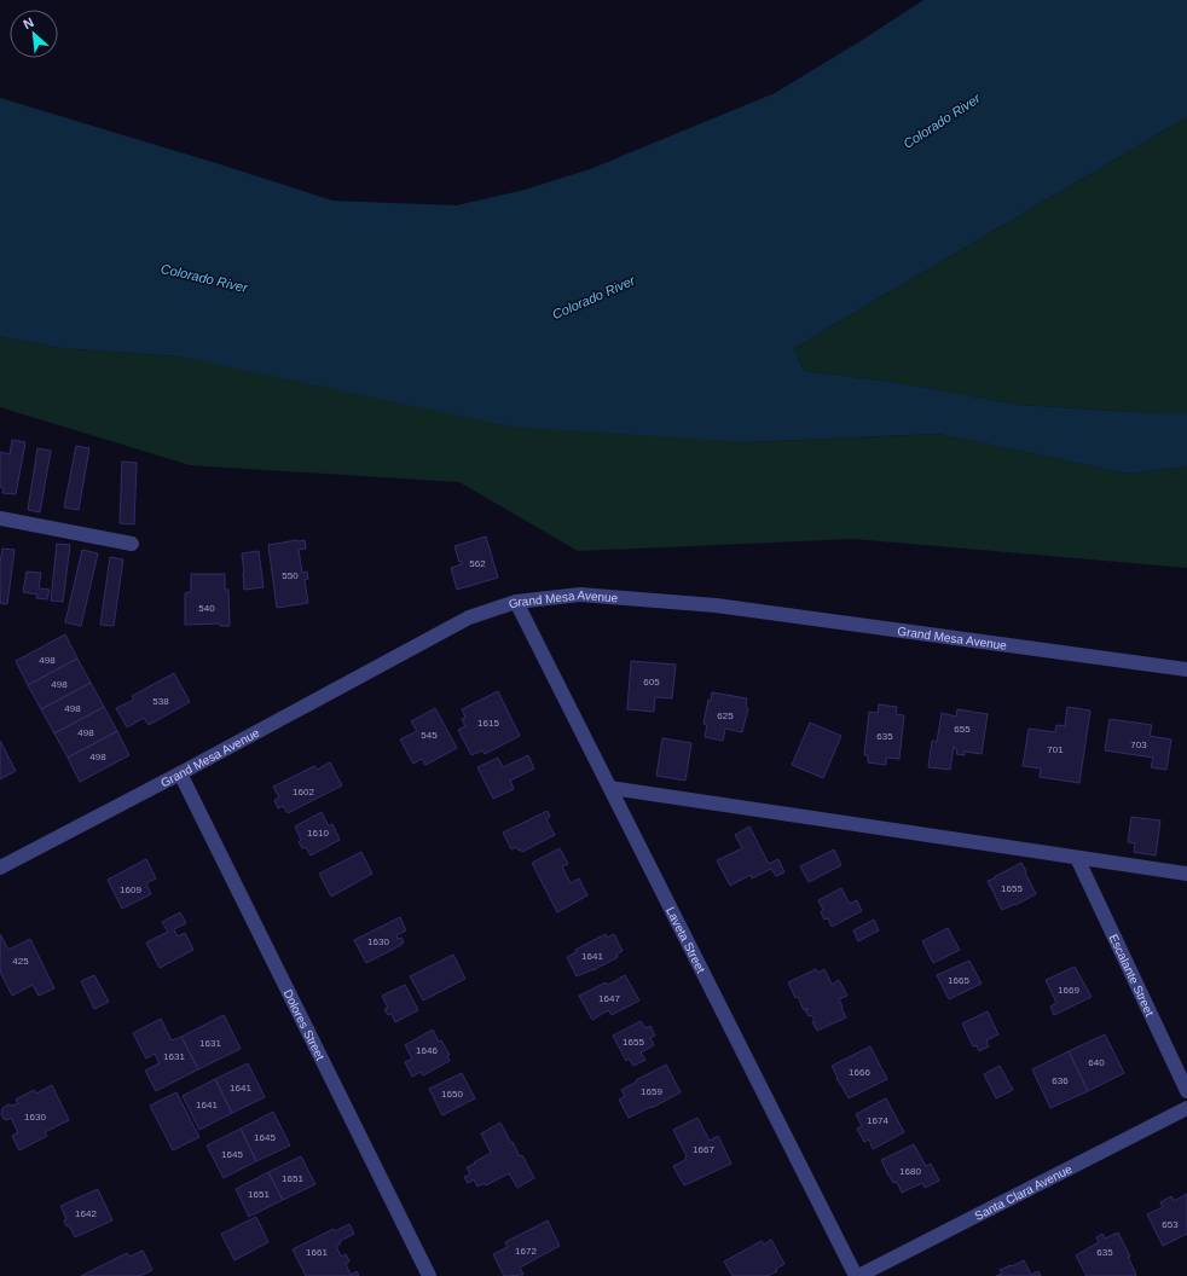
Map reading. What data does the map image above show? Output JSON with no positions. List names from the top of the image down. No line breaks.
{"streets":{"street":["Grand Mesa Avenue","Laveta Street","Escalante Street","Dolores Street","Santa Clara Avenue"]},"crossings":[["Grand Mesa Avenue","Laveta Street"],["Grand Mesa Avenue","Dolores Street"],["Laveta Street","Santa Clara Avenue"]],"water":["Colorado River"],"house_numbers":["562","550","540","498","605","498","538","498","625","1615","655","498","545","635","703","701","498","1602","1610","1655","1609","1630","1641","425","1665","1669","1647","1655","1631","1646","1631","640","1666","636","1641","1659","1650","1641","1630","1674","1645","1667","1645","1680","1651","1651","1642","653","1672","1661","635"],"north":"top left"}
